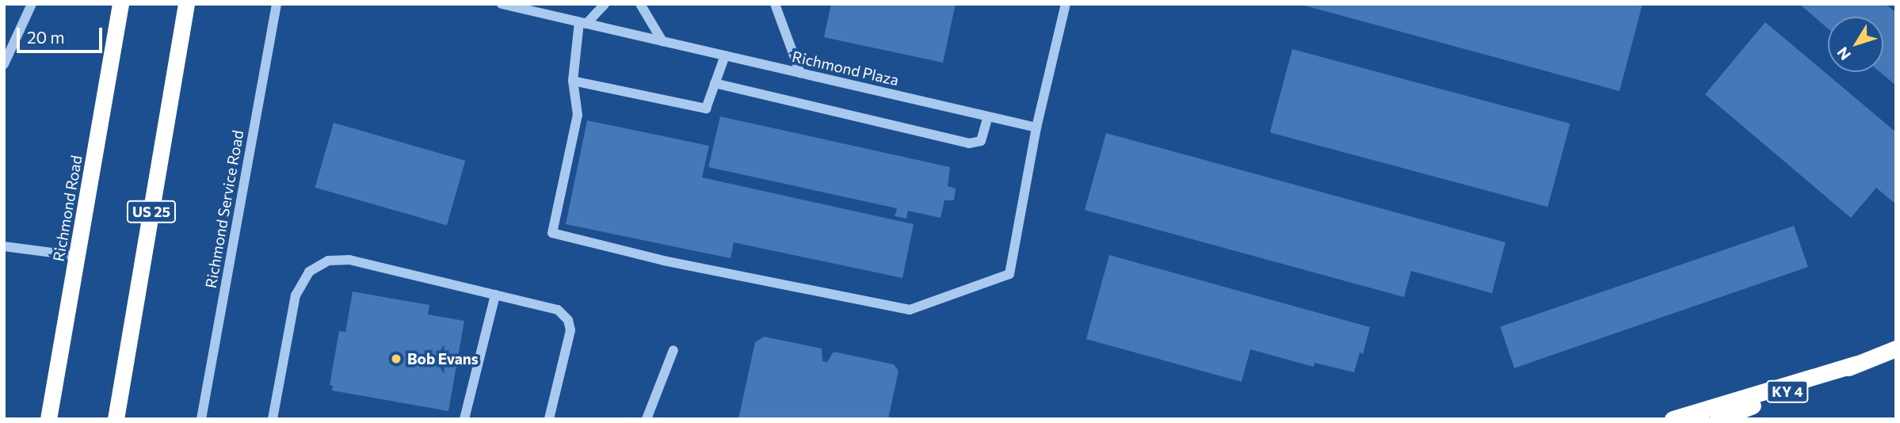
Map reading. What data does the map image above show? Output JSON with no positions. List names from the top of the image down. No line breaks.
{"streets":{"highway":["Richmond Road","US 25","KY 4"],"street":["Richmond Plaza","Richmond Service Road"]},"places":["Bob Evans"],"scale_bar":"20 m","north":"bottom left"}
